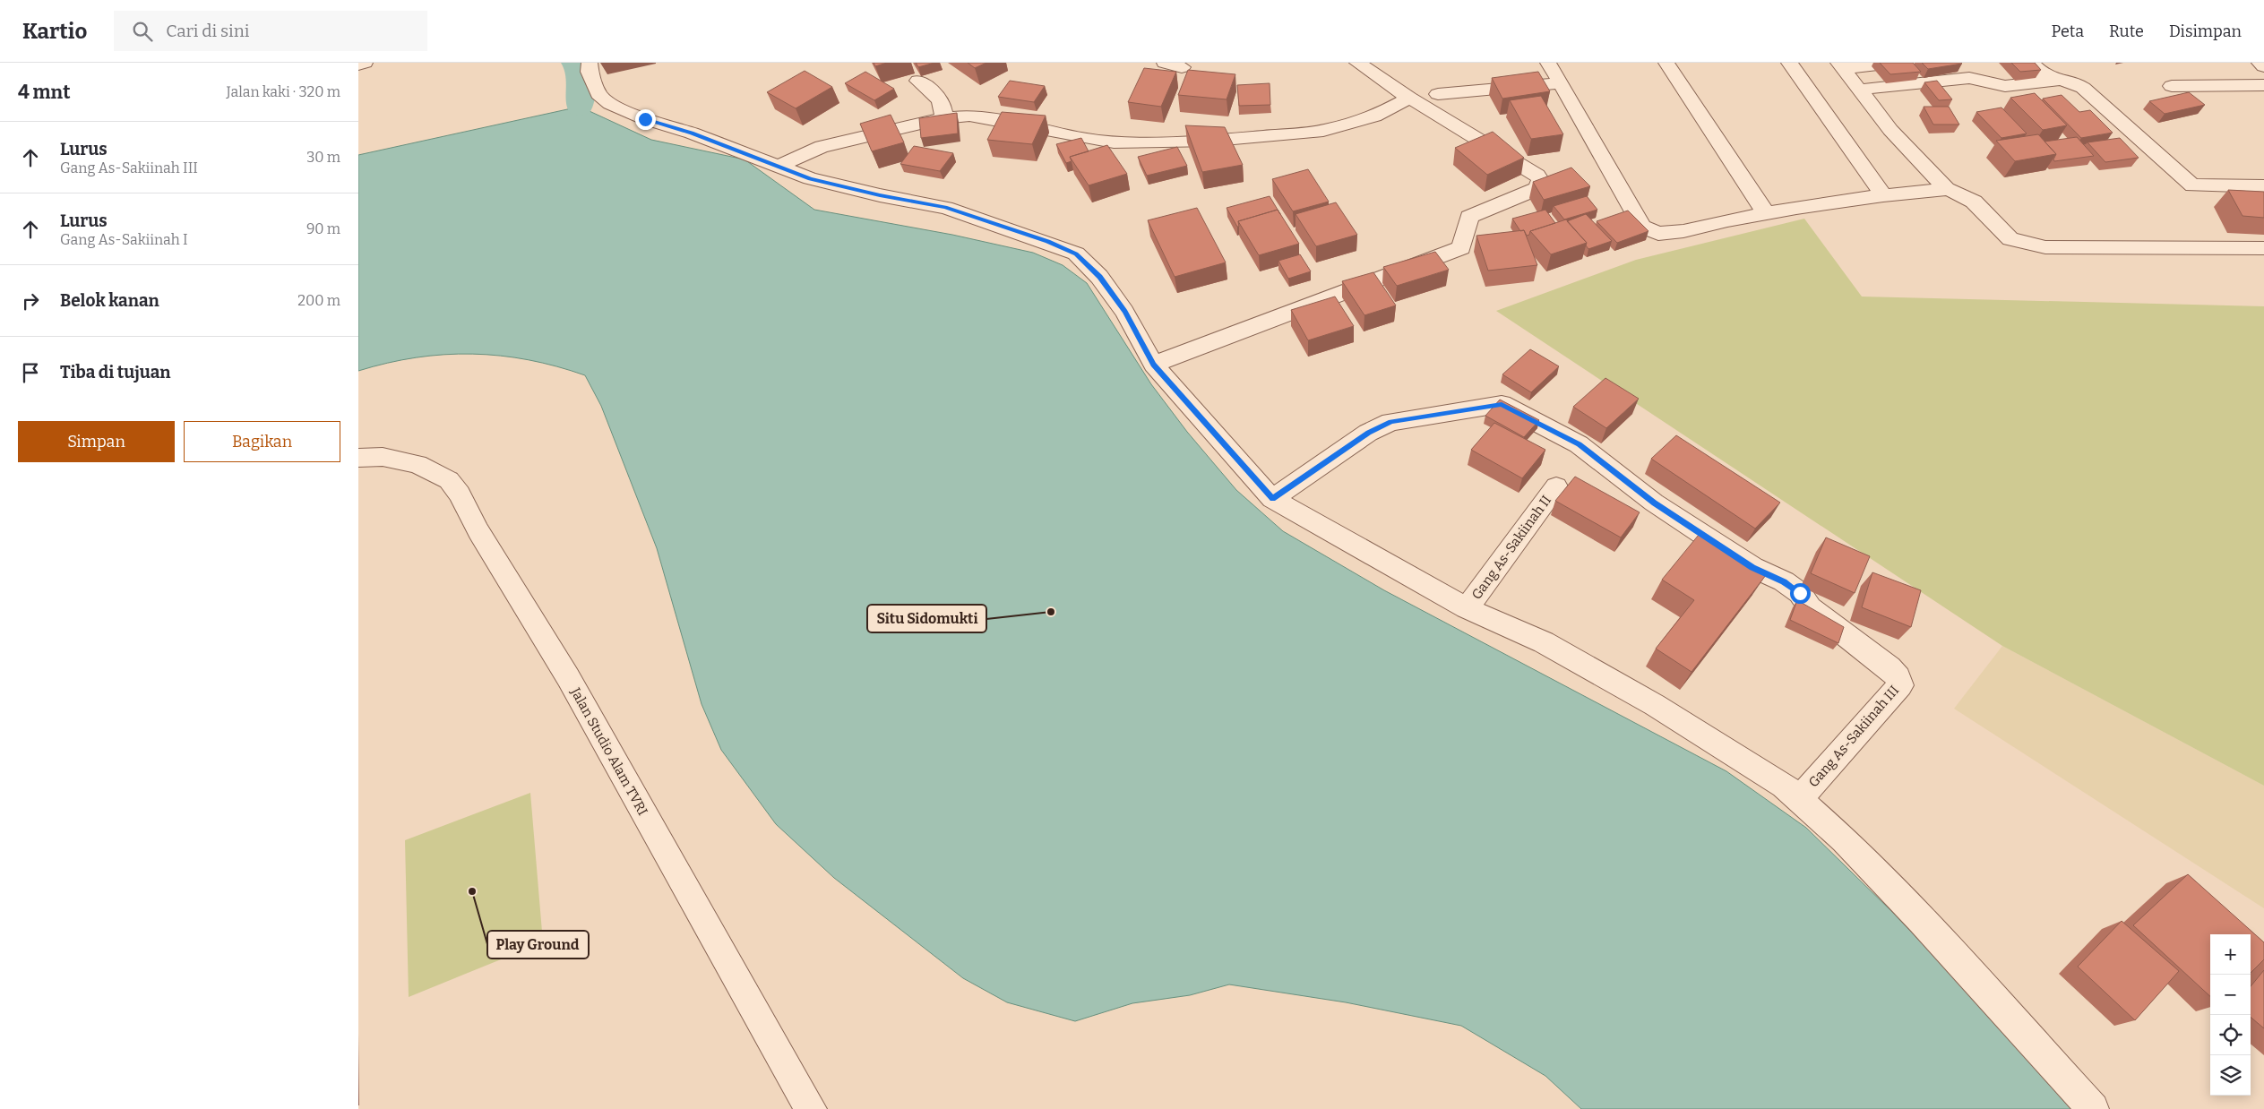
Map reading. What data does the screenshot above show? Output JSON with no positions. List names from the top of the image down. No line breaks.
{"streets":{"street":["Gang As-Sakiinah II","Gang As-Sakiinah III","Jalan Studio Alam TVRI"]},"places":["Situ Sidomukti","Play Ground"],"page":{"header":"Kartio","search":"Cari di sini","nav":["Peta","Rute","Disimpan"],"heading":["4 mnt","Jalan kaki · 320 m"],"list":[["Lurus","Gang As-Sakiinah III","30 m"],["Lurus","Gang As-Sakiinah I","90 m"],["Belok kanan","200 m"],"Tiba di tujuan"],"buttons":["Simpan","Bagikan"],"map_buttons":["+","−"]}}
